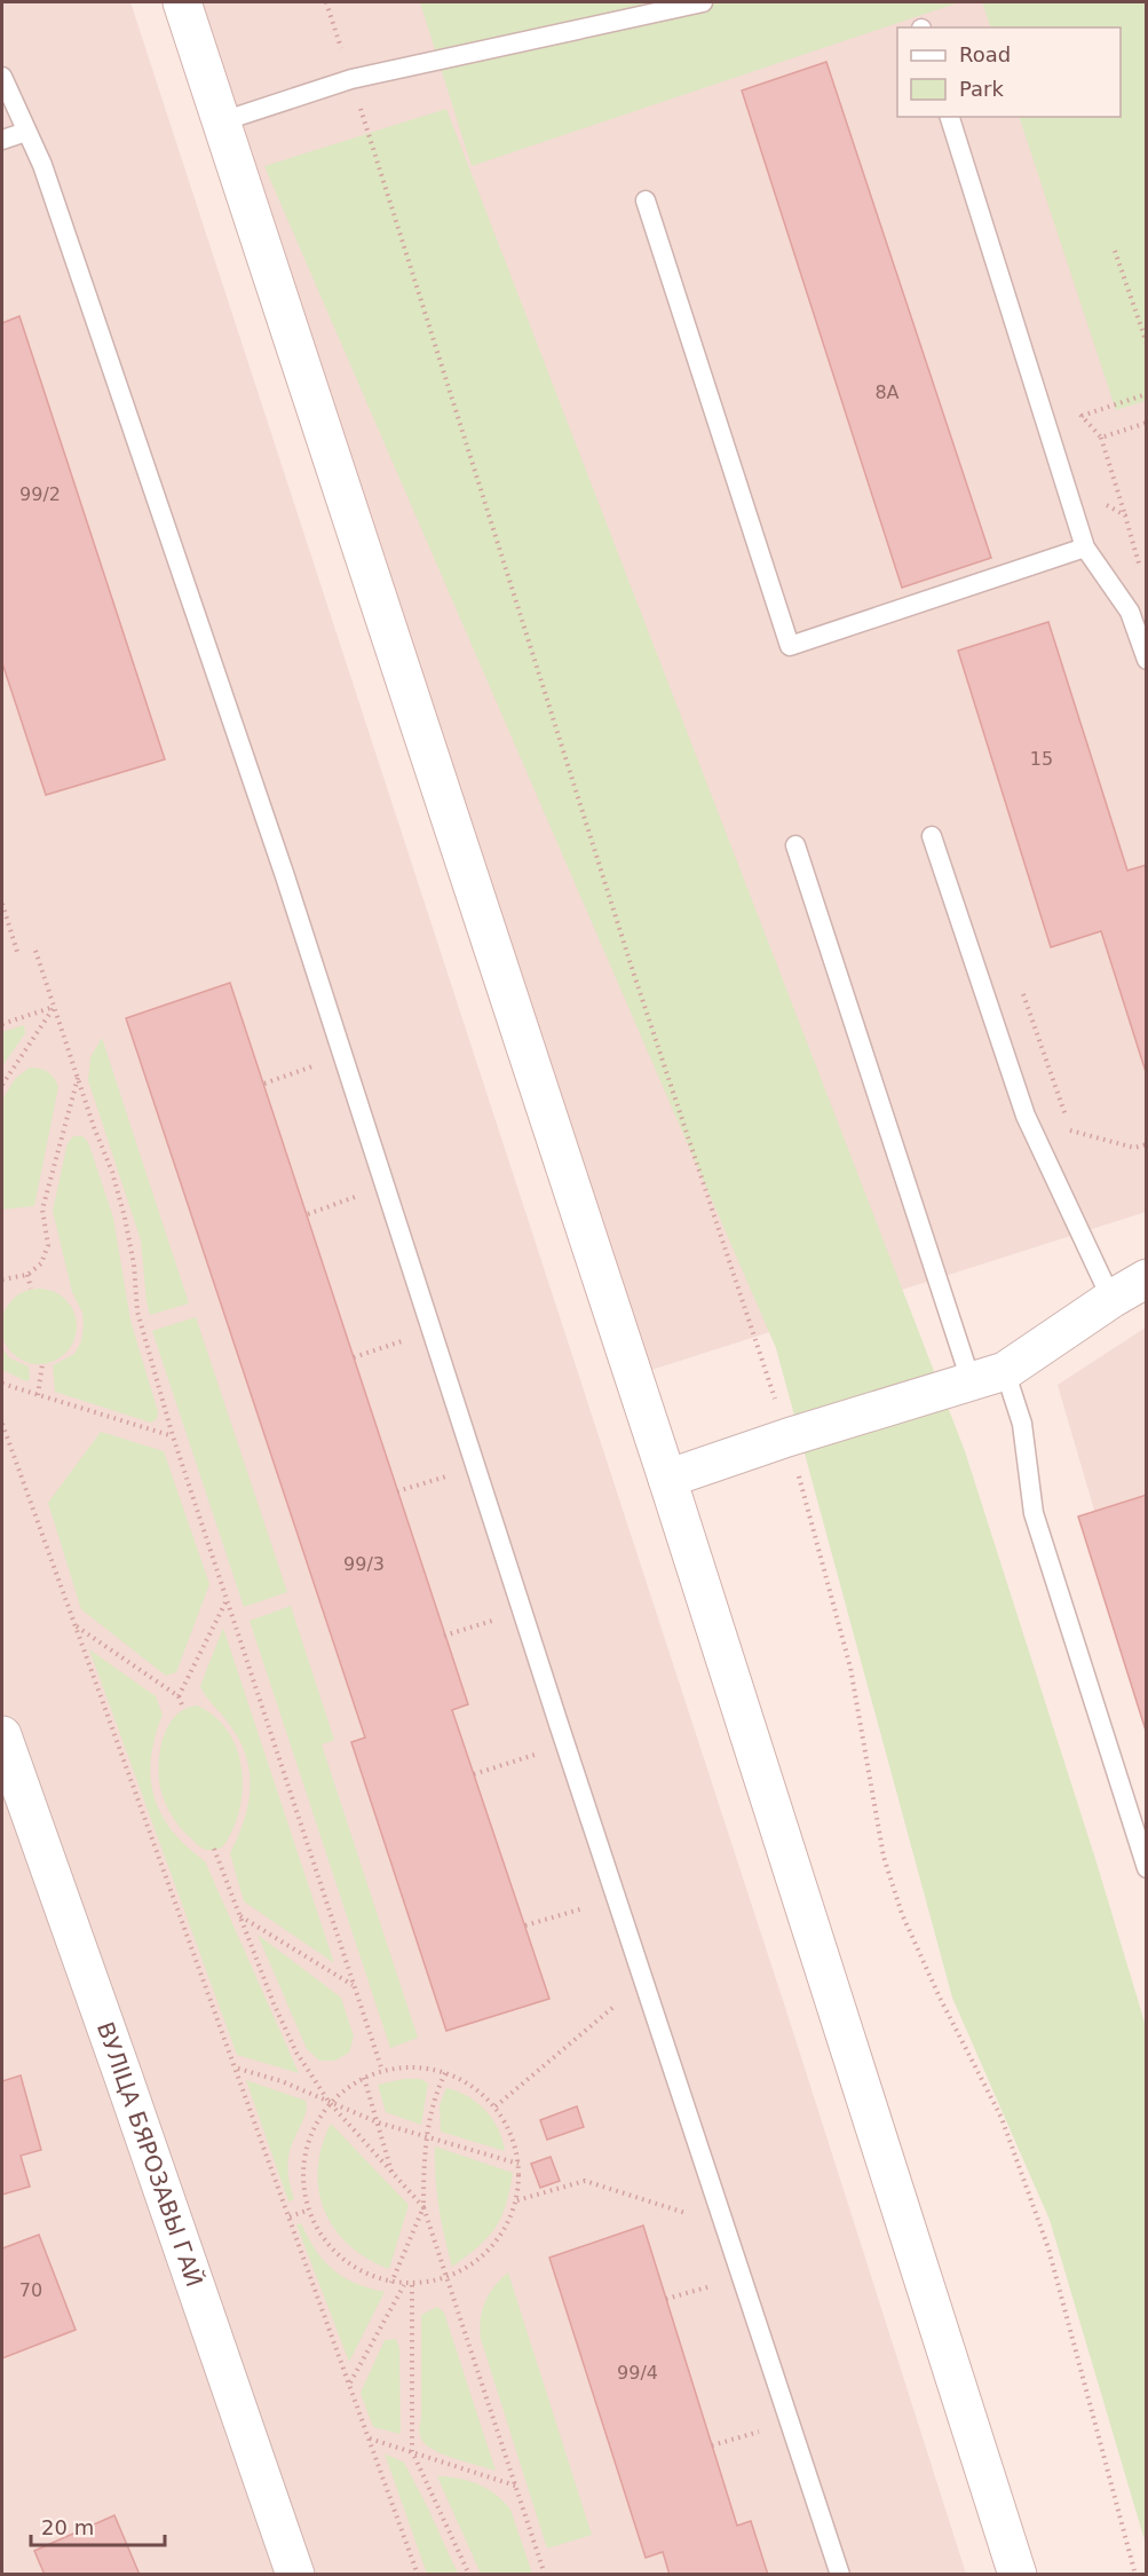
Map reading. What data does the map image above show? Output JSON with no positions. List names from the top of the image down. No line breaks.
{"streets":{"main road":["ВУЛІЦА БЯРОЗАВЫ ГАЙ"]},"house_numbers":["8А","99/2","15","99/3","70","99/4"],"legend":["Road","Park"],"scale_bar":"20 m"}
